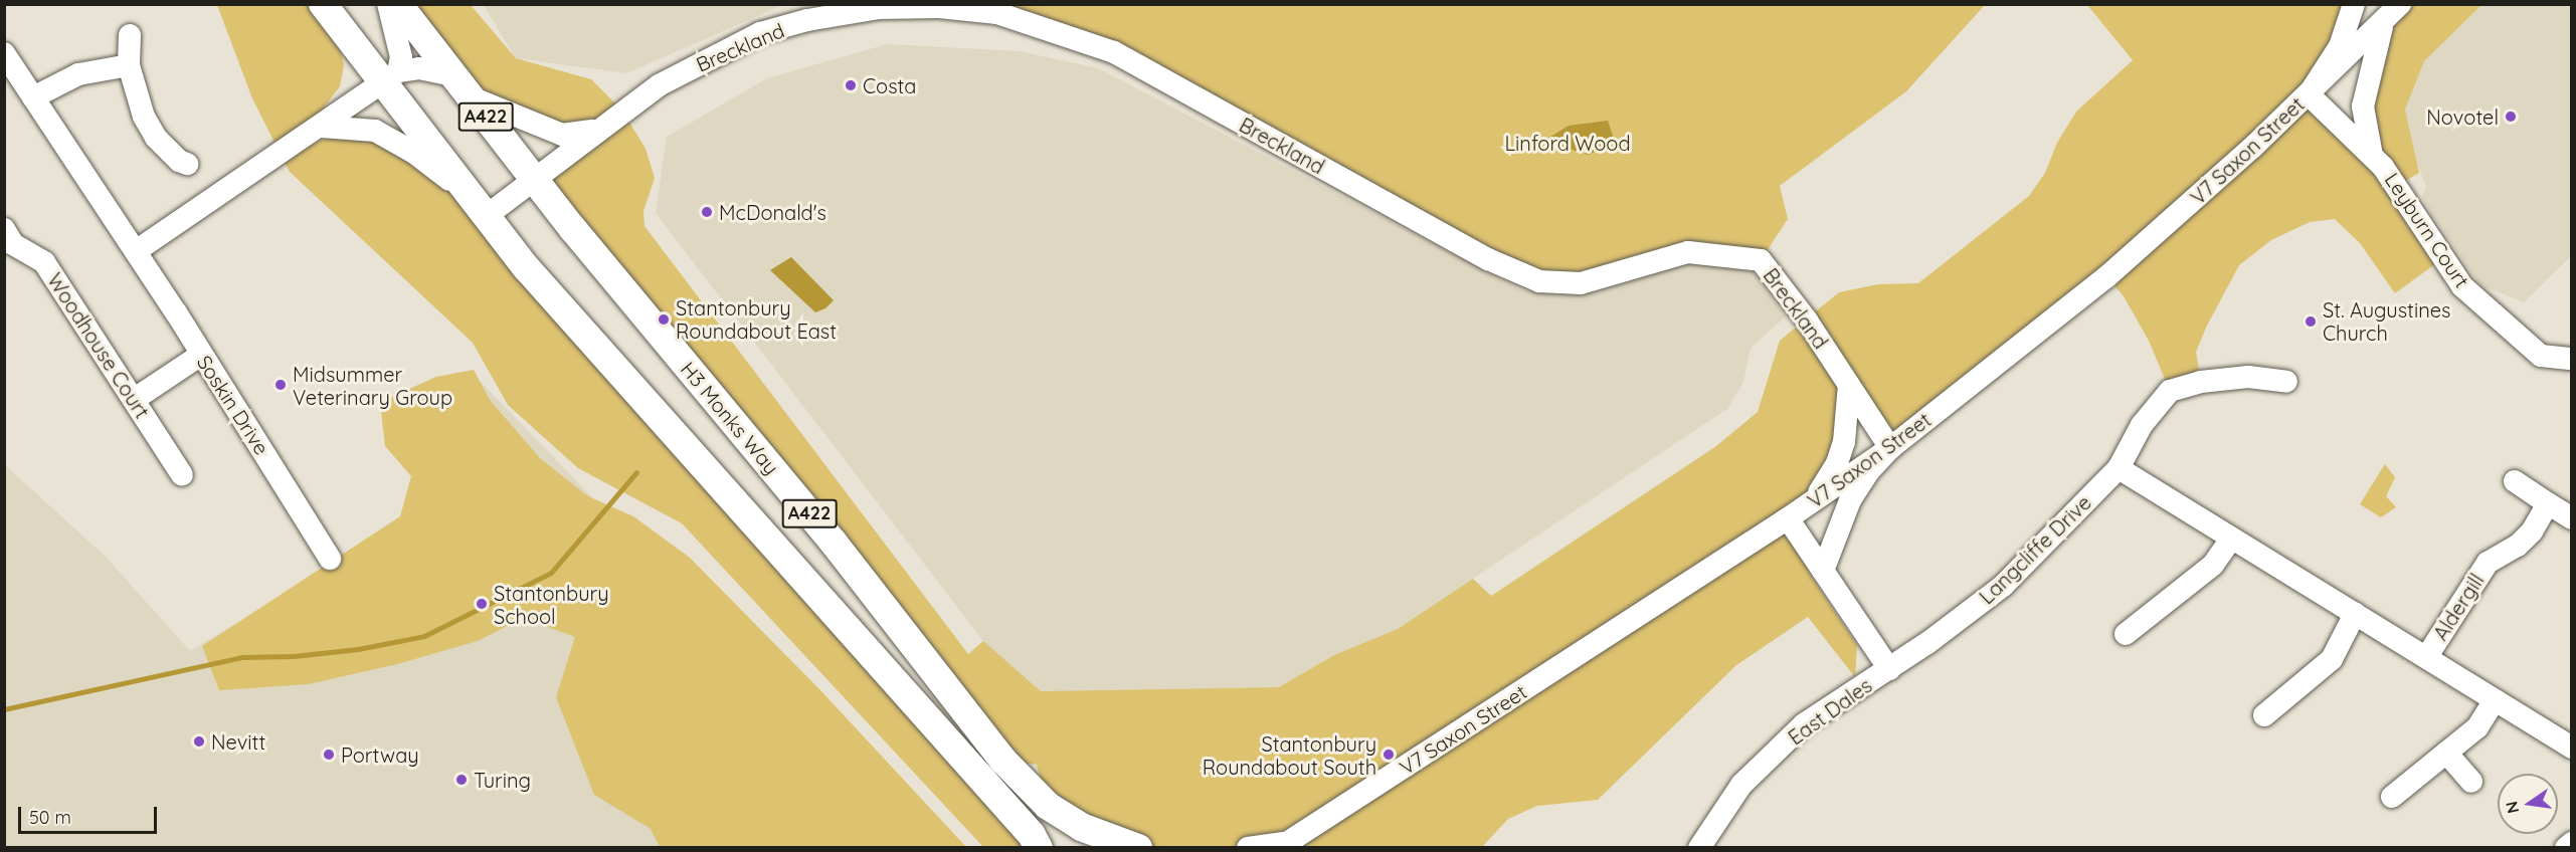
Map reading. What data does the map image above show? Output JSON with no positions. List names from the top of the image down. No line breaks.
{"streets":{"main road":["A422","H3 Monks Way"],"street":["Breckland","V7 Saxon Street","Leyburn Court","Woodhouse Court","Soskin Drive","Langcliffe Drive","Aldergill","East Dales"]},"crossings":[["Breckland","A422"],["Breckland","V7 Saxon Street"],["Breckland","H3 Monks Way"],["V7 Saxon Street","Leyburn Court"],["V7 Saxon Street","East Dales"],["Langcliffe Drive","East Dales"]],"parks":["Linford Wood"],"places":["Costa","Novotel","McDonald's","Stantonbury Roundabout East","St. Augustines Church","Midsummer Veterinary Group","Stantonbury School","Nevitt","Portway","Stantonbury Roundabout South","Turing"],"scale_bar":"50 m","north":"left"}
